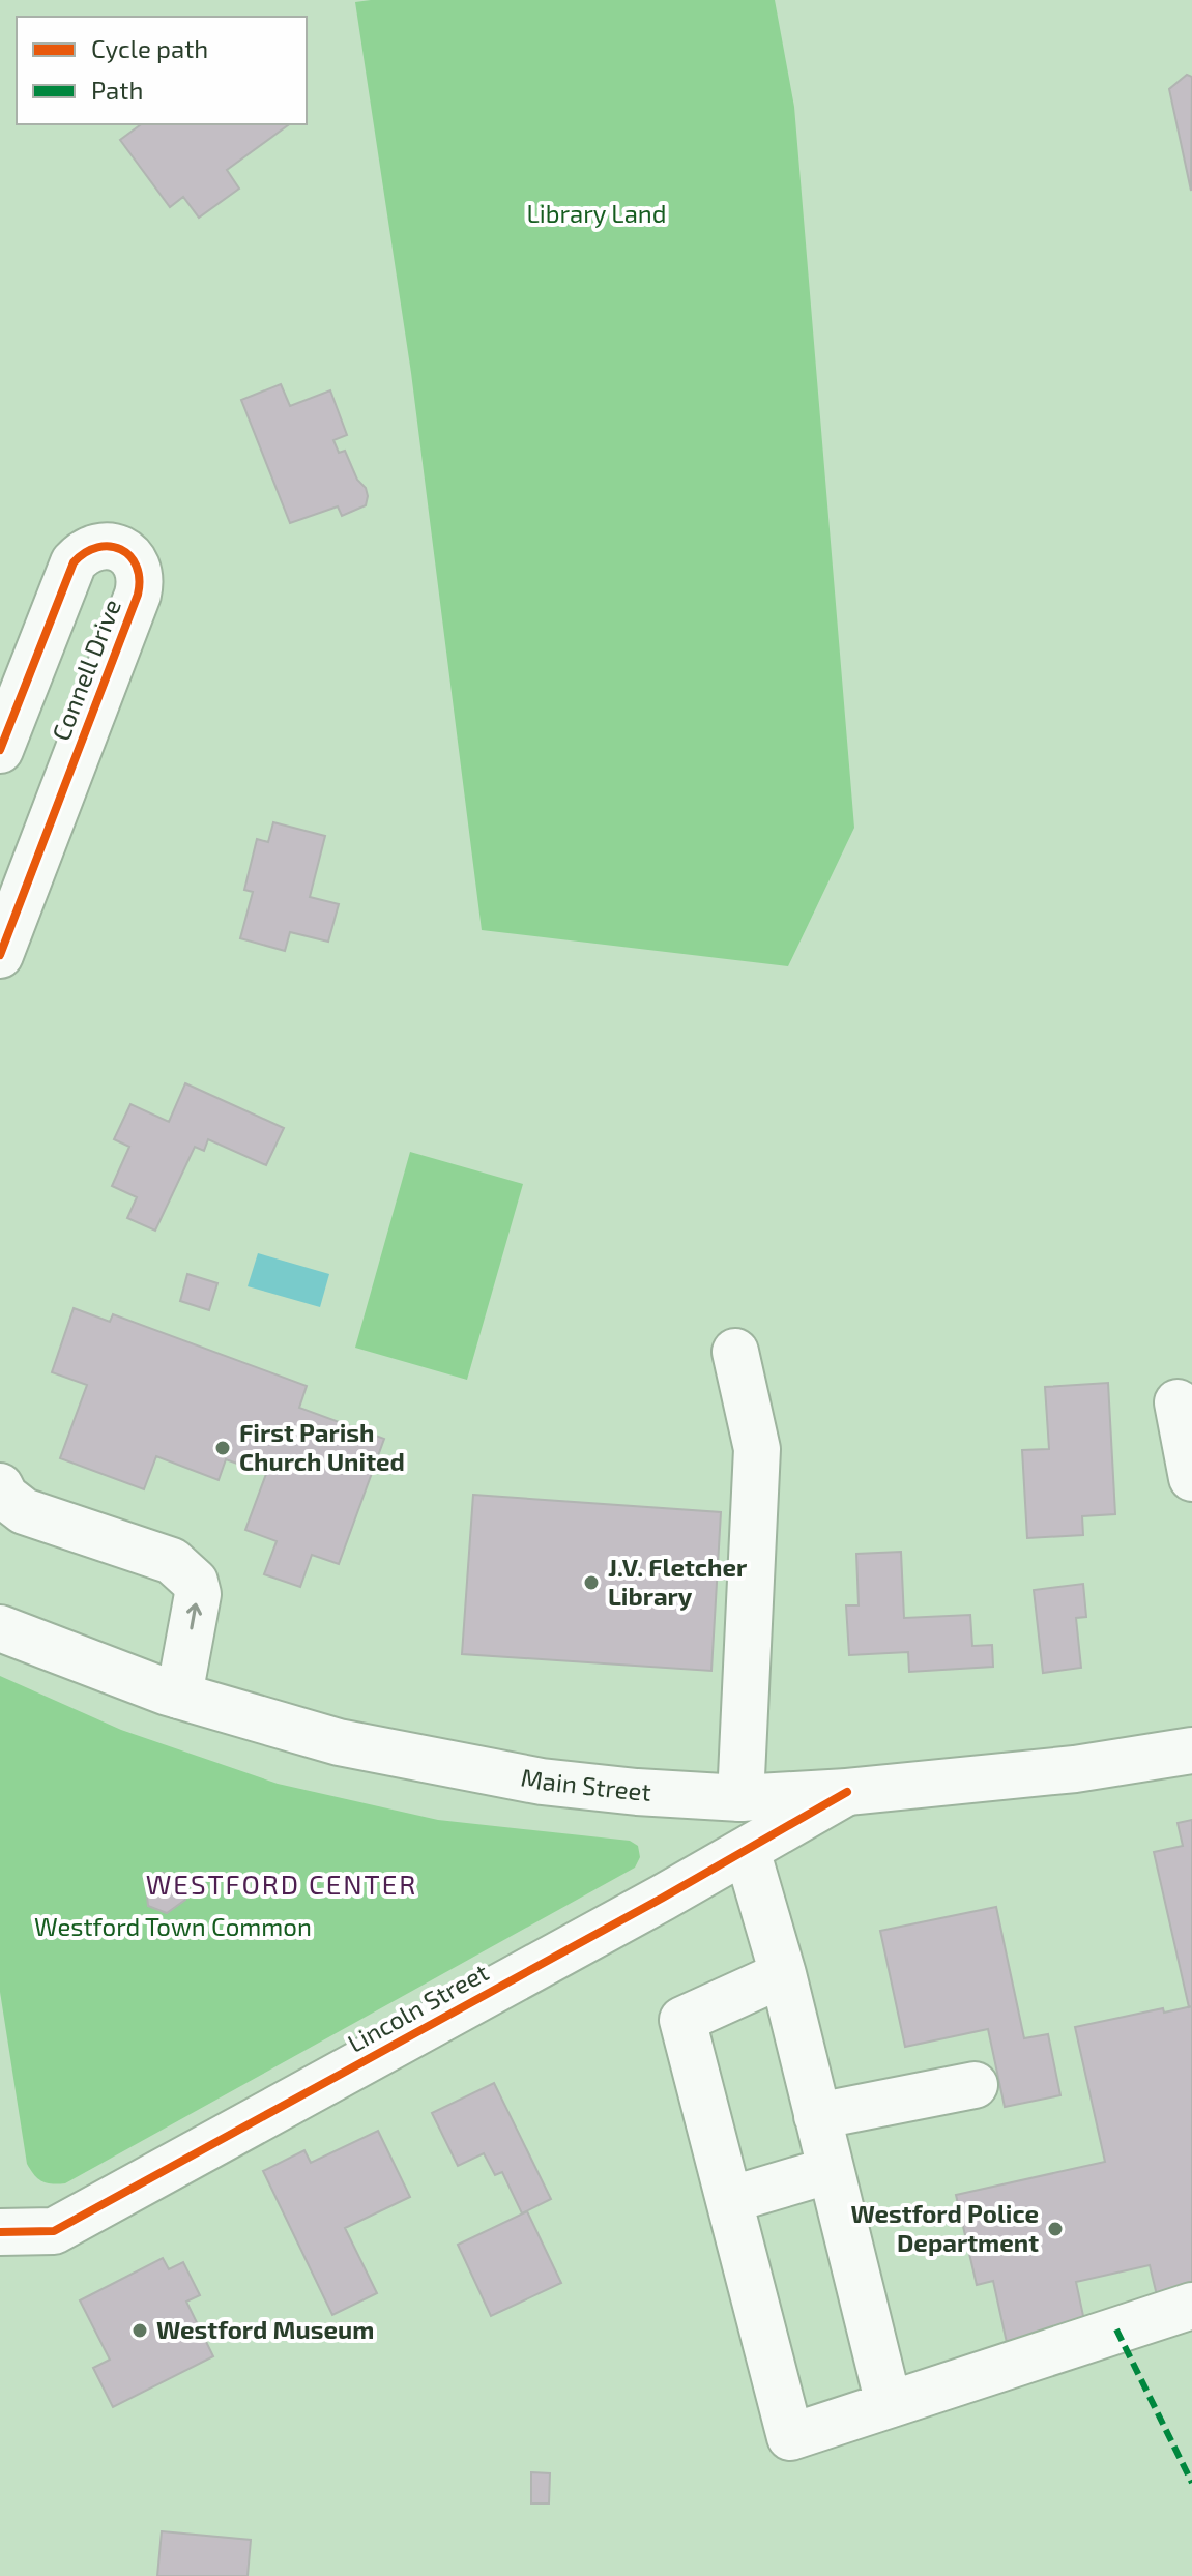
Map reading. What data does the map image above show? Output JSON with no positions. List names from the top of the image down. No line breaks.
{"streets":{"street":["Connell Drive","Main Street","Lincoln Street"]},"crossings":[["Main Street","Lincoln Street"]],"districts":["WESTFORD CENTER"],"parks":["Library Land","Westford Town Common"],"places":["First Parish Church United","J.V. Fletcher Library","Westford Police Department","Westford Museum"],"legend":["Cycle path","Path"]}
